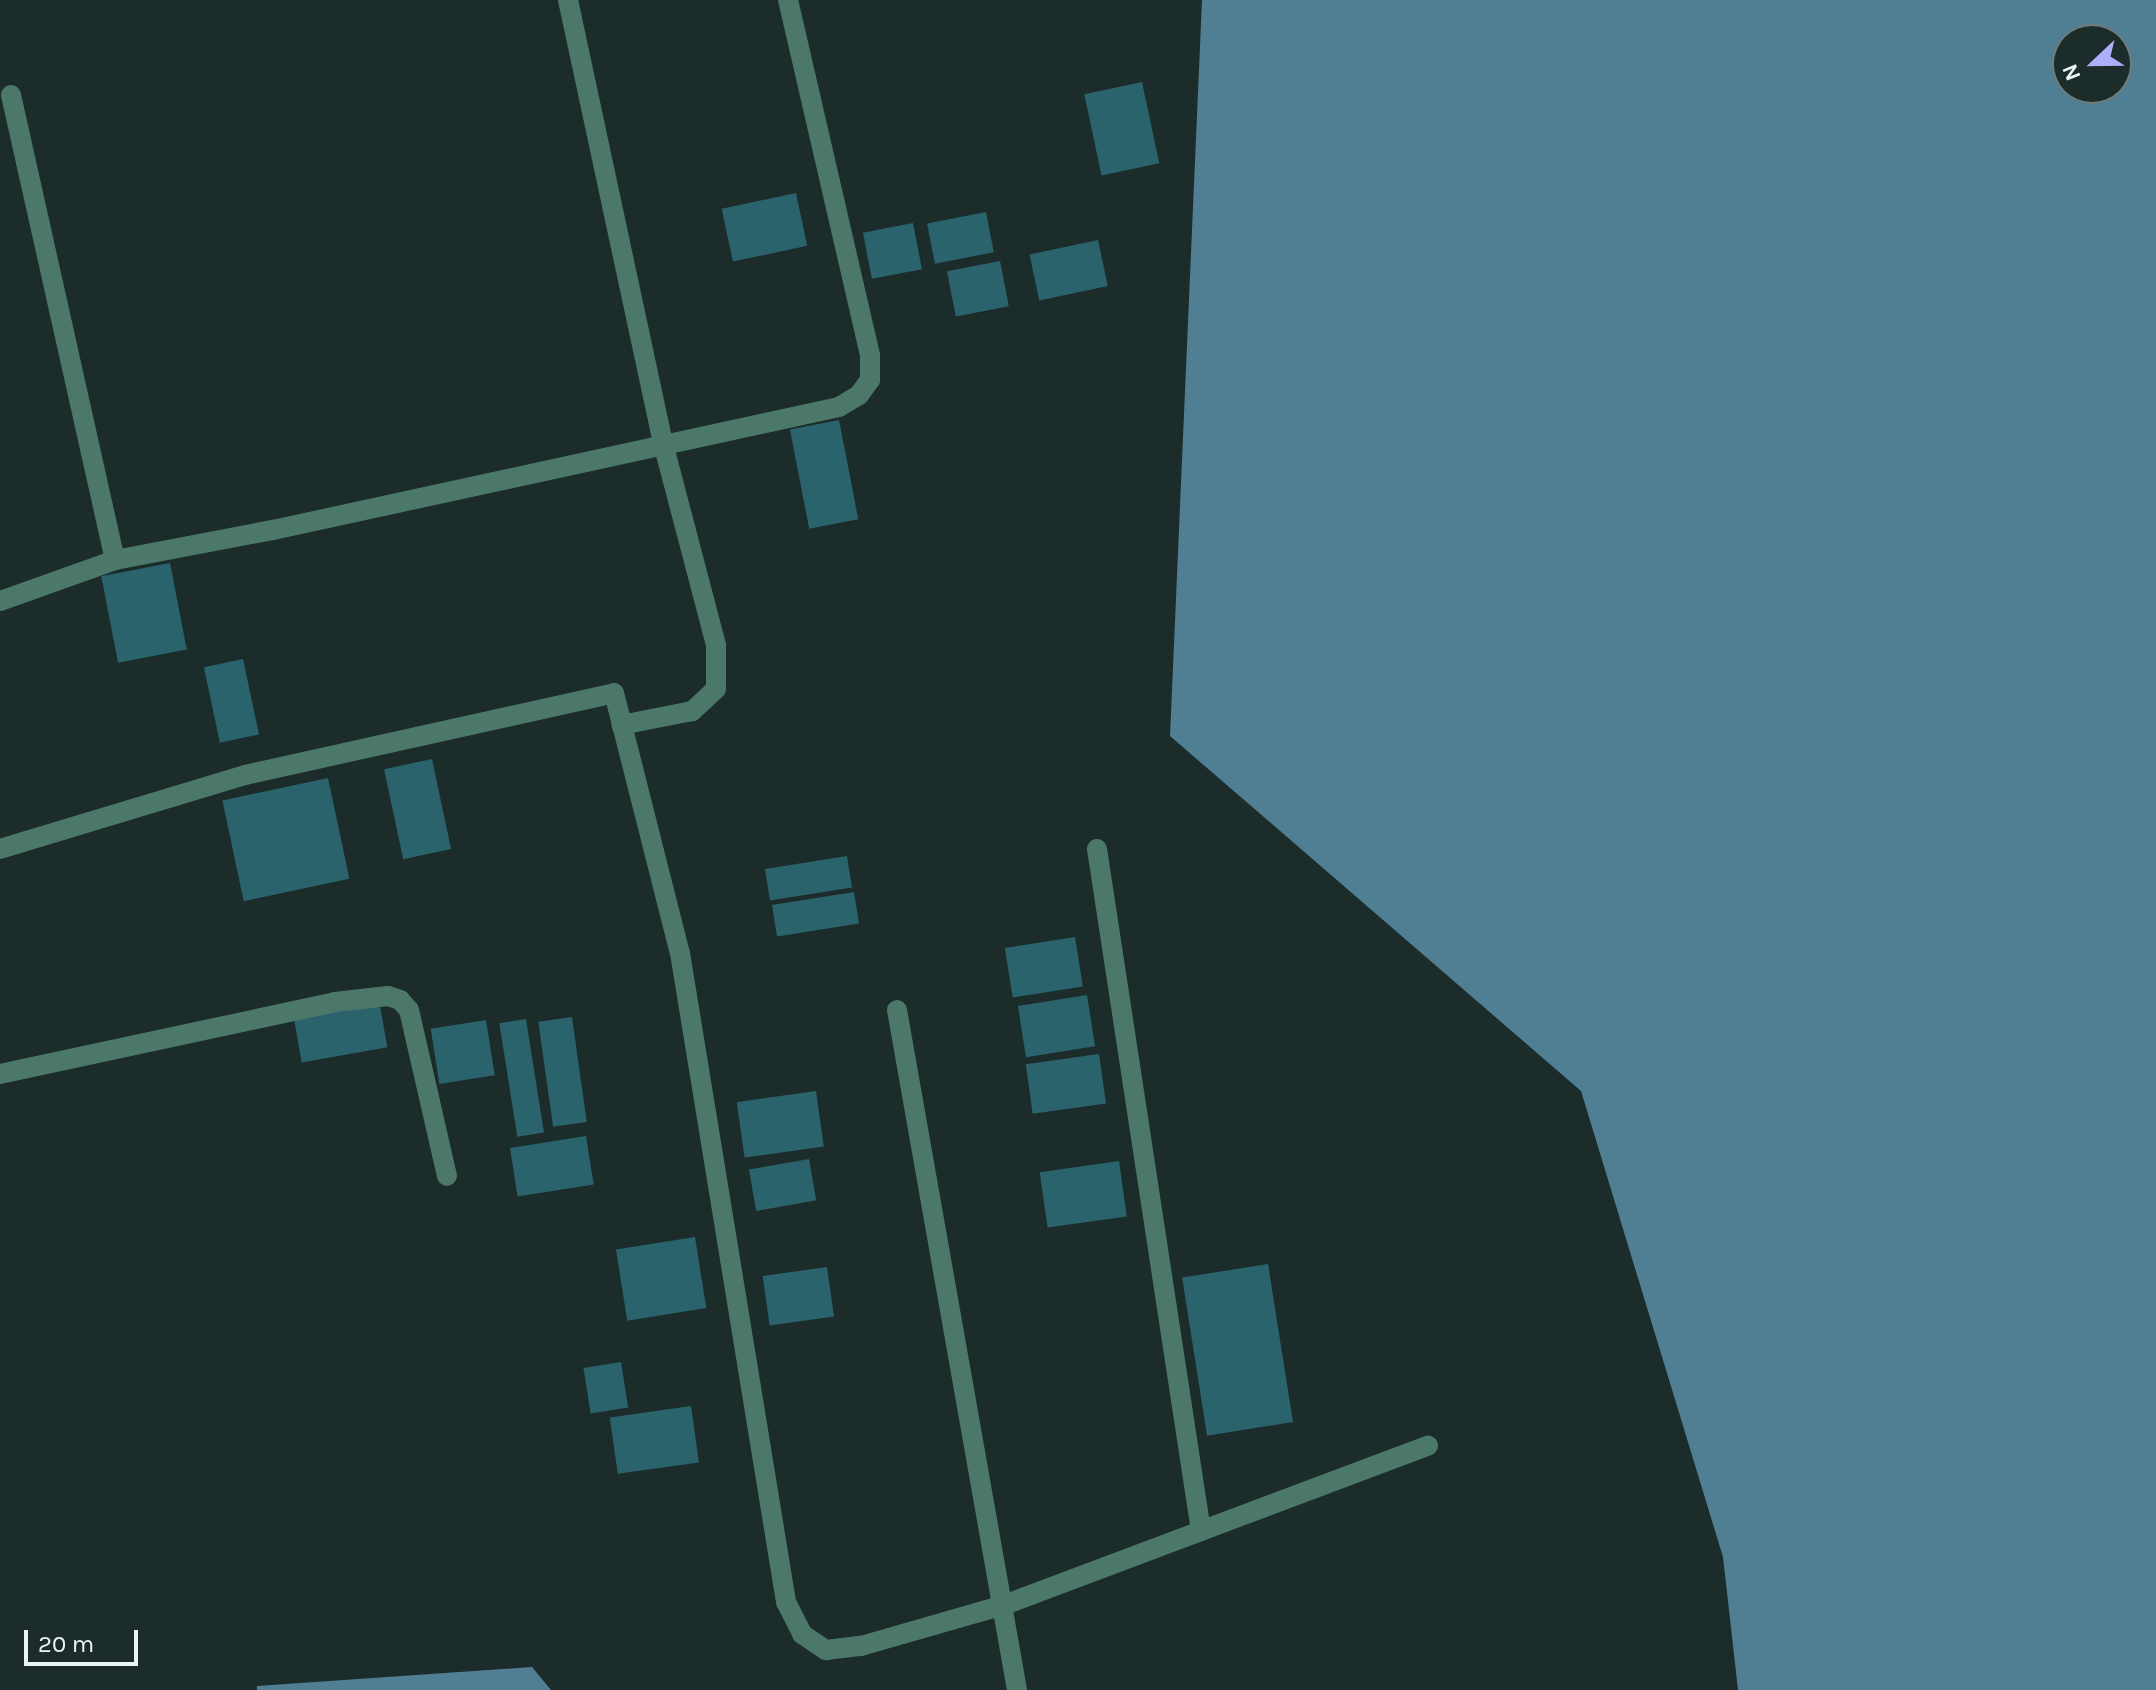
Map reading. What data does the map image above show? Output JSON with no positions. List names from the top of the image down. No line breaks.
{"scale_bar":"20 m","north":"left"}
